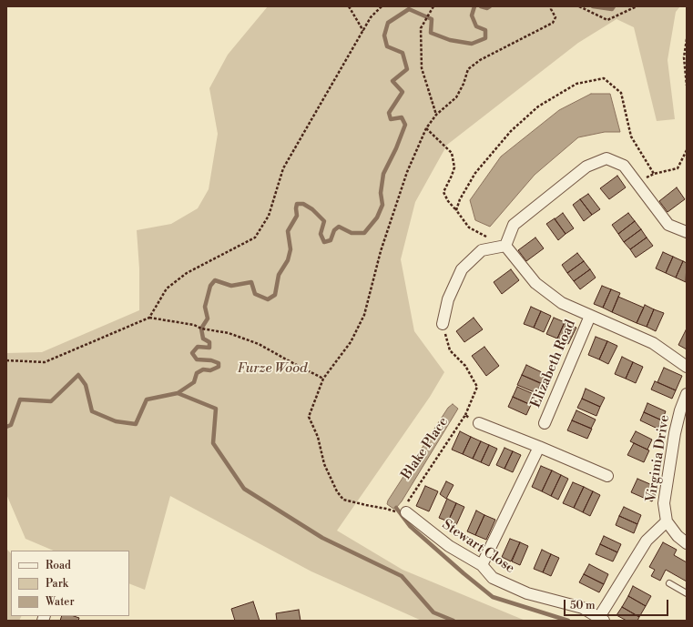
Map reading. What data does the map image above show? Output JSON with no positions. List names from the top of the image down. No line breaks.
{"streets":{"street":["Elizabeth Road","Virginia Drive","Stewart Close"],"path":["Blake Place"]},"crossings":[["Blake Place","Stewart Close"],["Virginia Drive","Stewart Close"]],"parks":["Furze Wood"],"legend":["Road","Park","Water"],"scale_bar":"50 m"}
